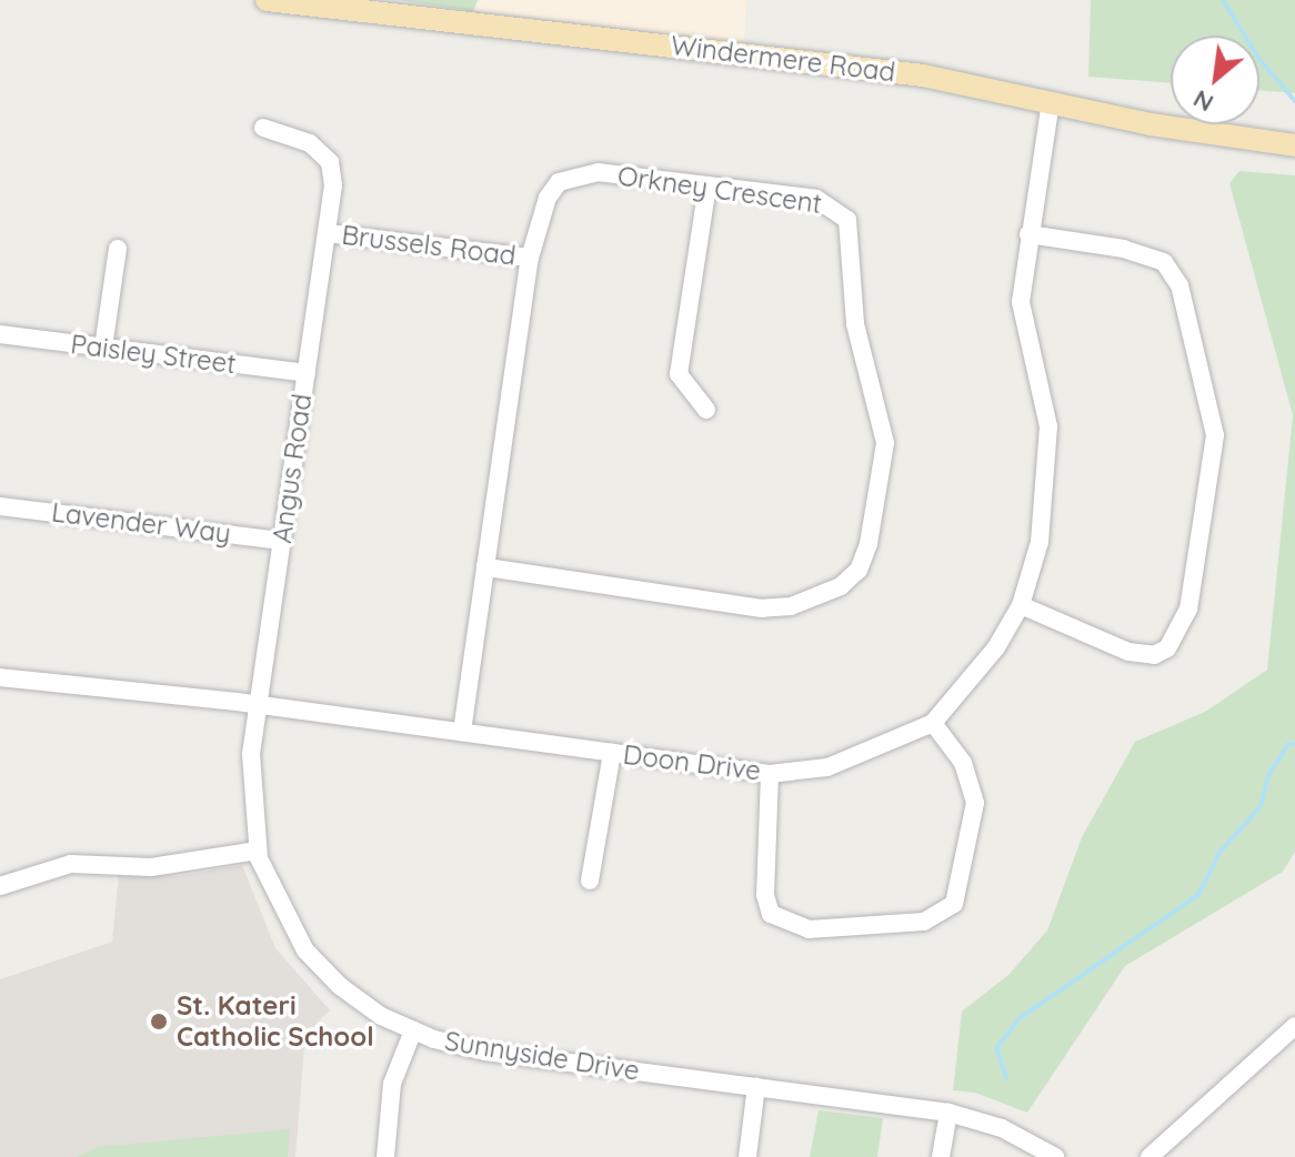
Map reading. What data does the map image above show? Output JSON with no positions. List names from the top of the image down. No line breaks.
{"streets":{"main road":["Windermere Road"],"street":["Orkney Crescent","Brussels Road","Paisley Street","Angus Road","Lavender Way","Doon Drive","Sunnyside Drive"]},"crossings":[["Windermere Road","Doon Drive"],["Orkney Crescent","Brussels Road"],["Orkney Crescent","Doon Drive"],["Brussels Road","Angus Road"],["Paisley Street","Angus Road"],["Angus Road","Lavender Way"],["Angus Road","Doon Drive"],["Angus Road","Sunnyside Drive"],["Doon Drive","Sunnyside Drive"]],"places":["St. Kateri Catholic School"],"north":"bottom left"}
